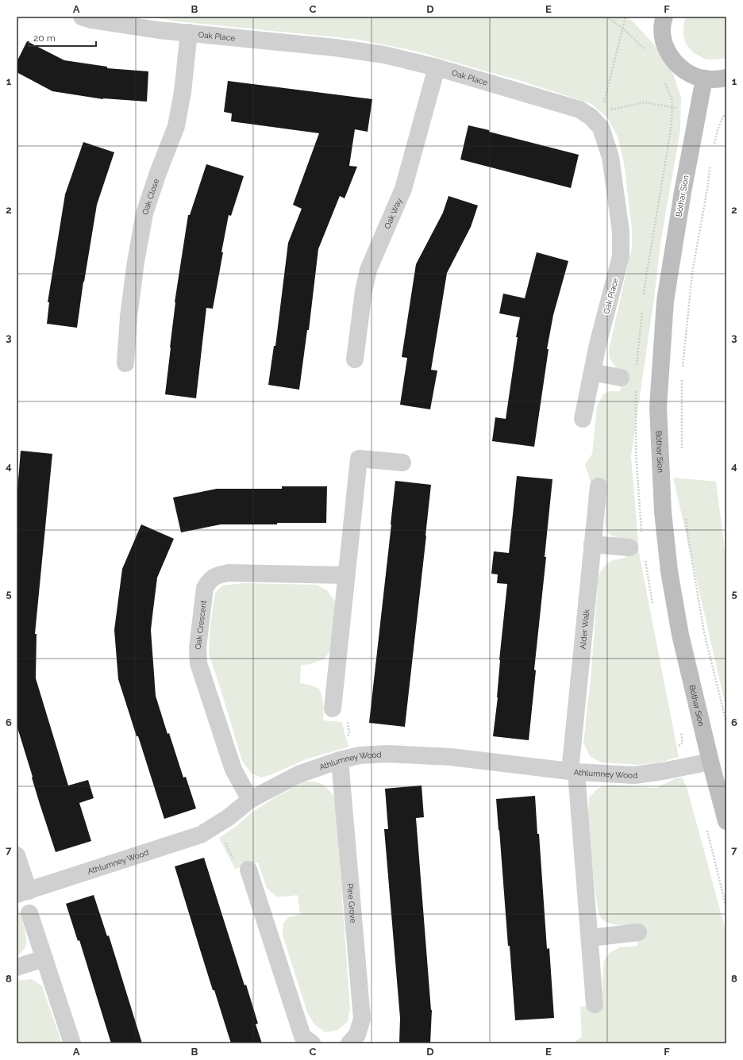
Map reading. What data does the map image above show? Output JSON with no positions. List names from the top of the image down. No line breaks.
{"streets":{"street":["Oak Place","Bóthar Sion","Oak Close","Oak Way","Oak Crescent","Alder Walk","Athlumney Wood","Pine Grove"]},"crossings":[["Oak Place","Oak Close"],["Oak Place","Oak Way"],["Bóthar Sion","Athlumney Wood"],["Oak Crescent","Athlumney Wood"],["Alder Walk","Athlumney Wood"],["Athlumney Wood","Pine Grove"]],"scale_bar":"20 m","grid":{"columns":["A","B","C","D","E","F"],"rows":["1","2","3","4","5","6","7","8"]}}
